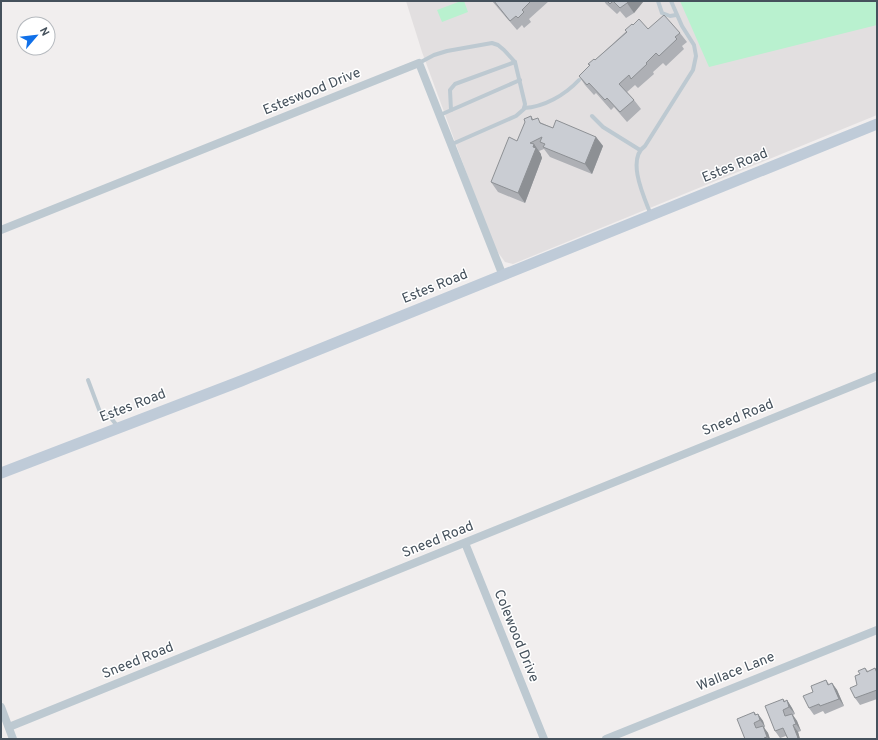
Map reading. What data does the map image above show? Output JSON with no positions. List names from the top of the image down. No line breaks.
{"streets":{"main road":["Estes Road"],"street":["Esteswood Drive","Sneed Road","Colewood Drive","Wallace Lane"]},"crossings":[["Sneed Road","Colewood Drive"]],"north":"top right"}
